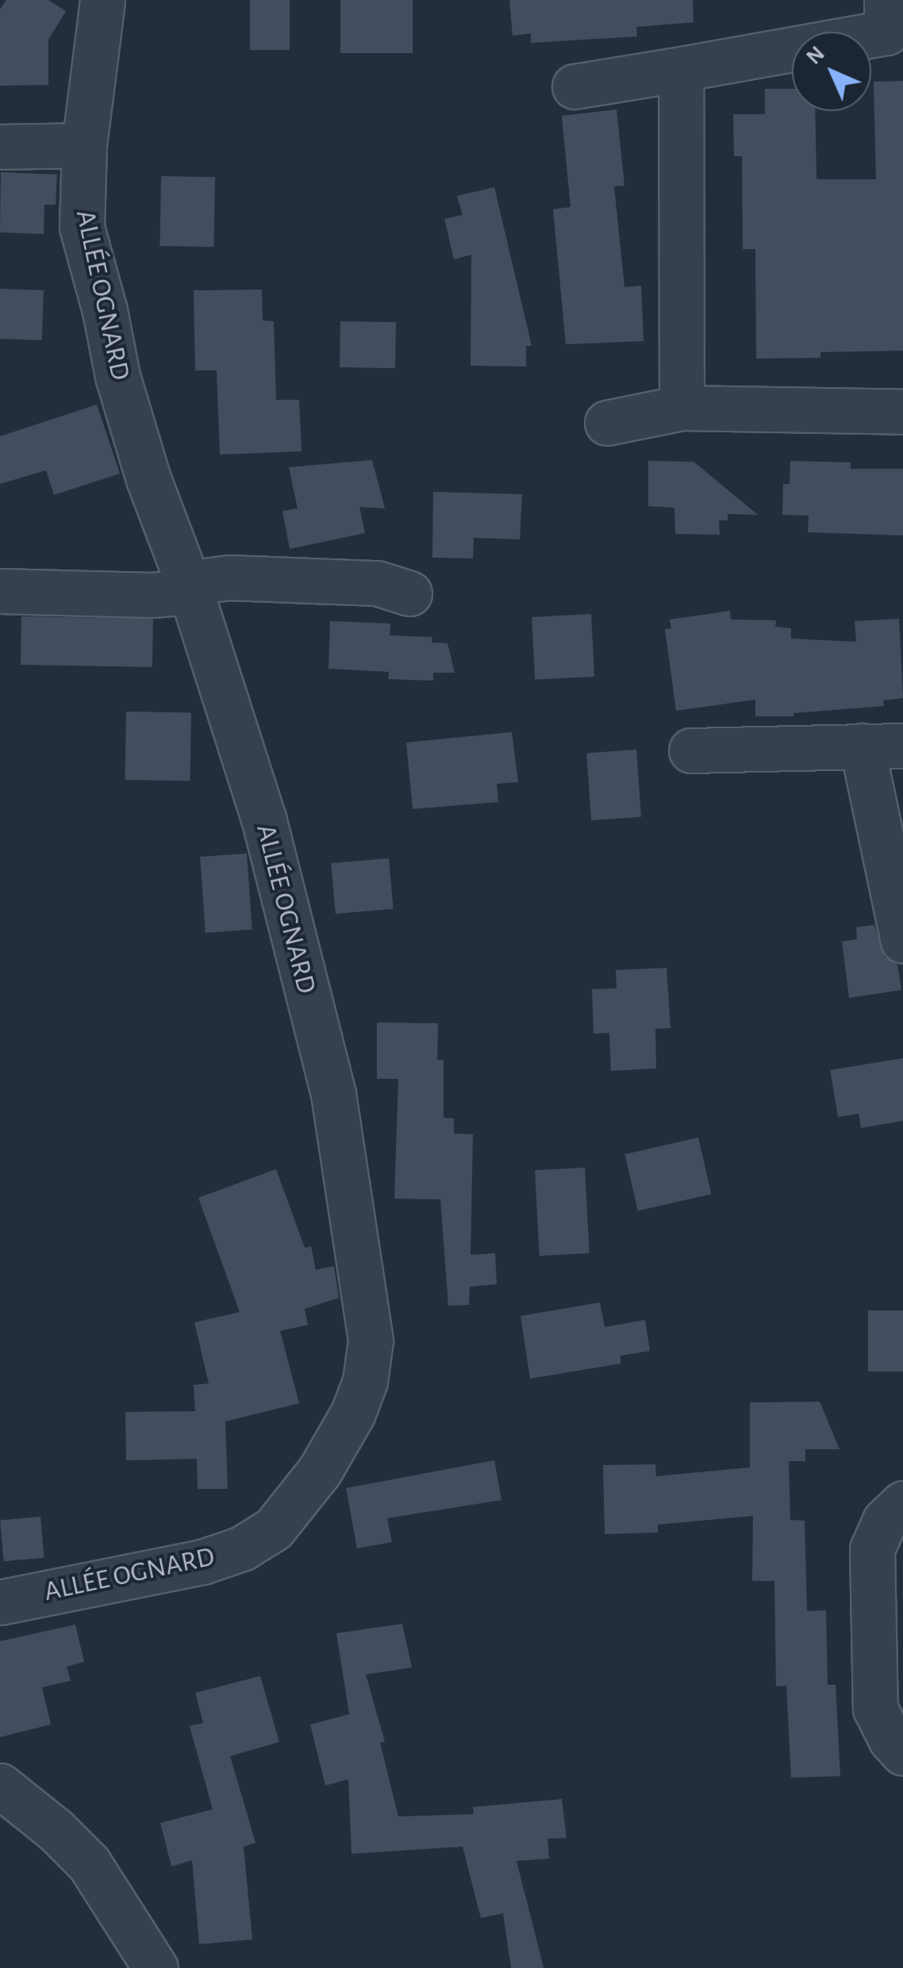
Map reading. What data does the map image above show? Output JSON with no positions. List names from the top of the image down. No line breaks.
{"streets":{"street":["ALLÉE OGNARD"]},"north":"top left"}
